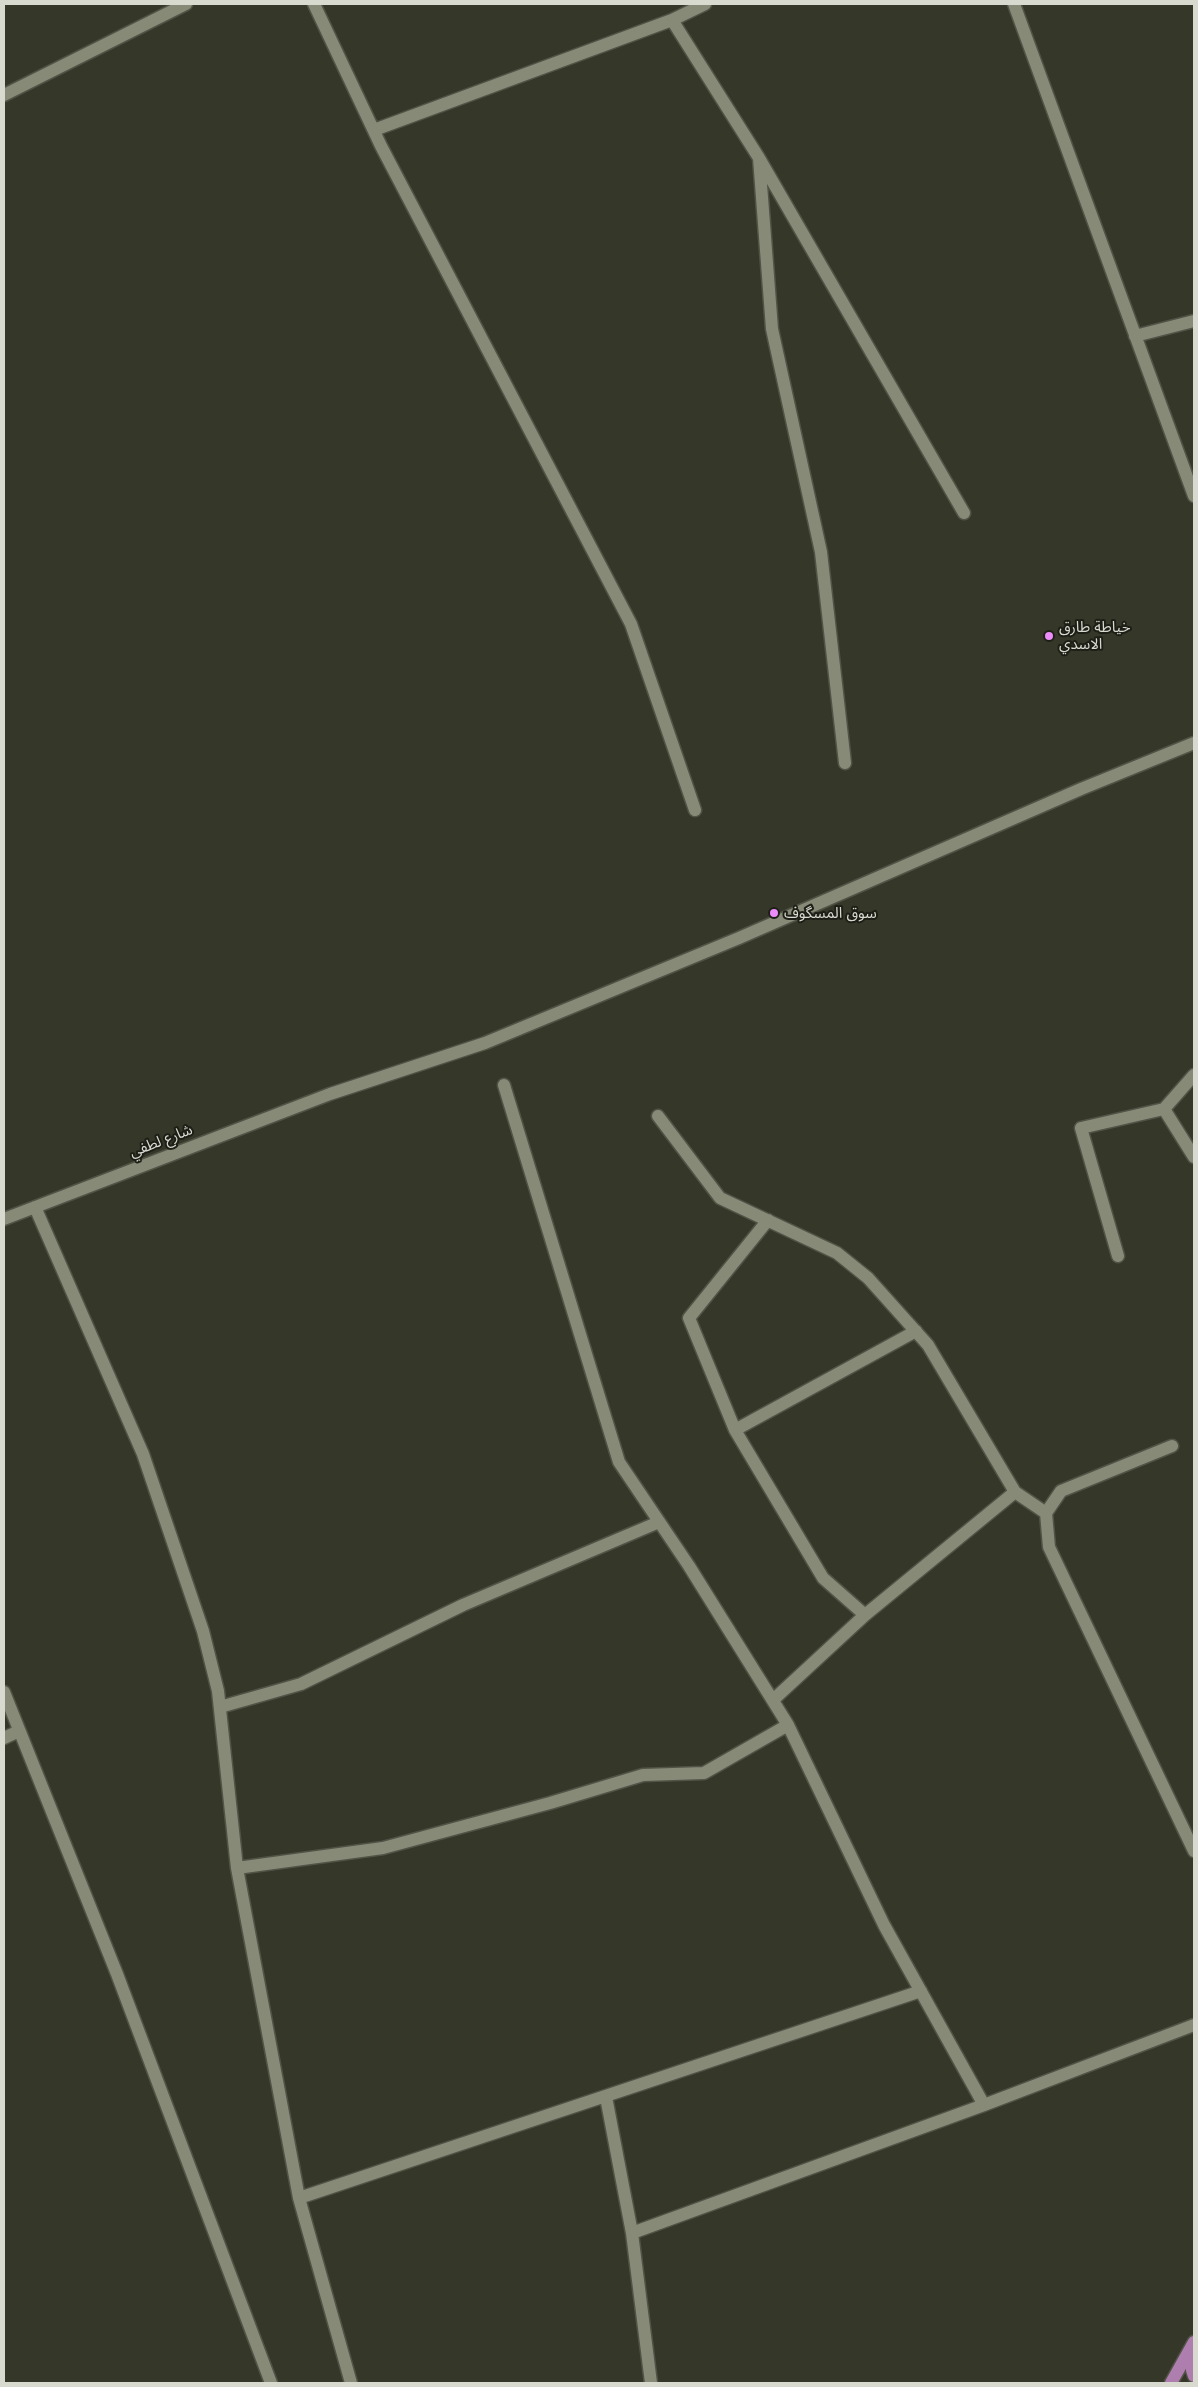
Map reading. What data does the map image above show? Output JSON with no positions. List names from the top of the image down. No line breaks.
{"streets":{"street":["شارع لطفي"]},"places":["خياطة طارق الاسدي","سوق المسگوف"]}
